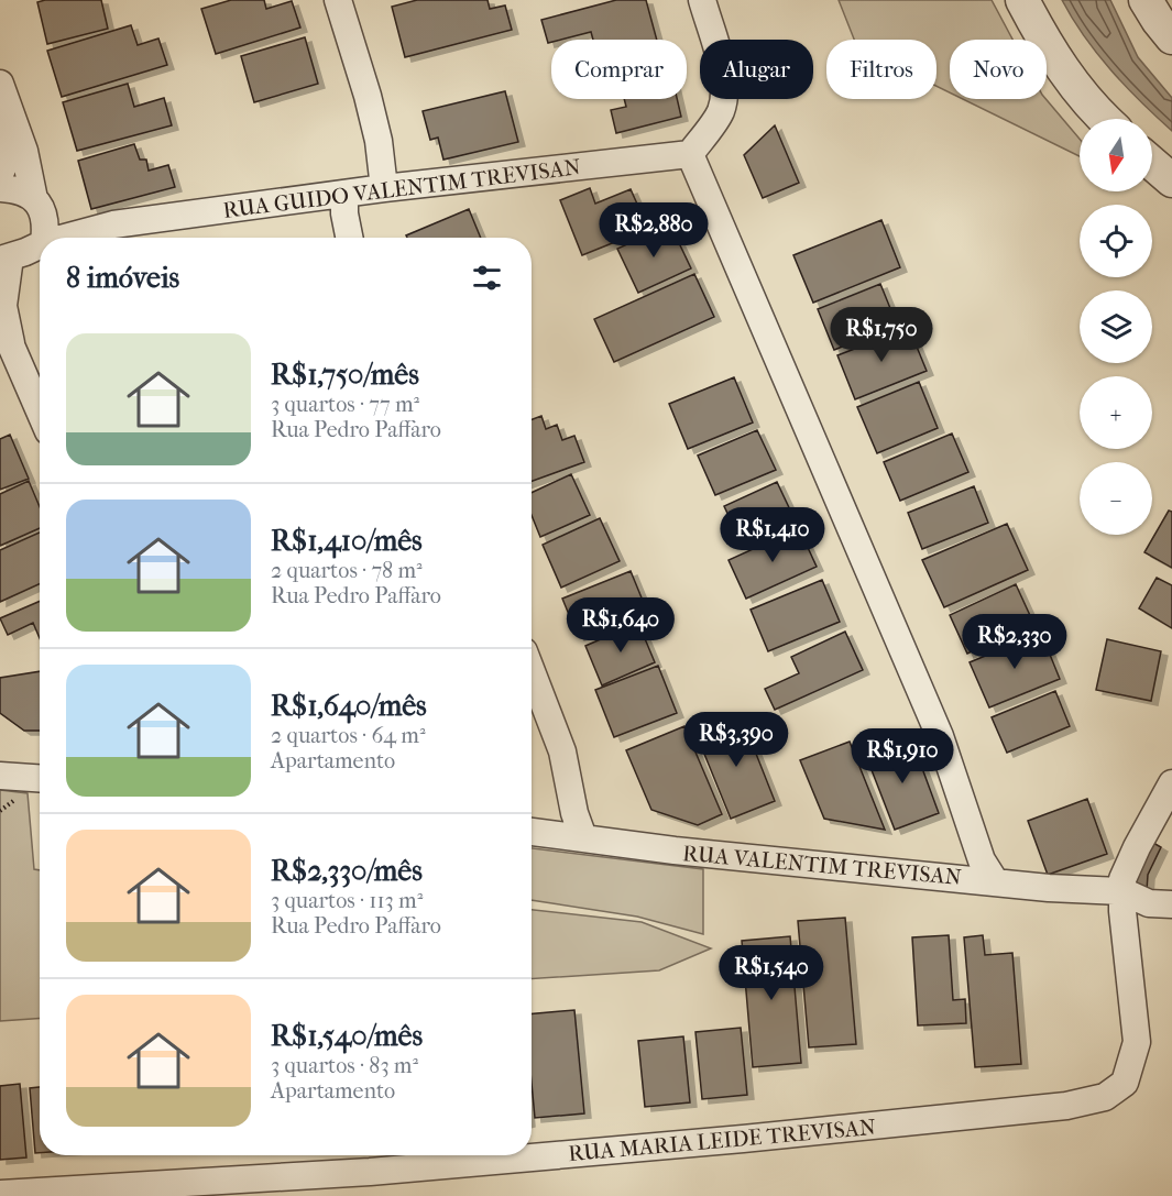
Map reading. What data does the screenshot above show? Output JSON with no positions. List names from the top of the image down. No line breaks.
{"streets":{"street":["RUA GUIDO VALENTIM TREVISAN","RUA VALENTIM TREVISAN","RUA MARIA LEIDE TREVISAN"]},"crossings":[["RUA VALENTIM TREVISAN","RUA MARIA LEIDE TREVISAN"]],"north":"bottom","page":{"chip":["Comprar","Alugar","Filtros","Novo"],"map_buttons":["+","−"],"price":["R$2,880","R$1,750","R$1,410","R$1,640","R$2,330","R$3,390","R$1,910","R$1,540"],"heading":"8 imóveis","list":[{"name":"R$1,750/mês","note":"3 quartos · 77 m² · Rua Pedro Paffaro"},{"name":"R$1,410/mês","note":"2 quartos · 78 m² · Rua Pedro Paffaro"},{"name":"R$1,640/mês","note":"2 quartos · 64 m² · Apartamento"},{"name":"R$2,330/mês","note":"3 quartos · 113 m² · Rua Pedro Paffaro"},{"name":"R$1,540/mês","note":"3 quartos · 83 m² · Apartamento"}]}}
